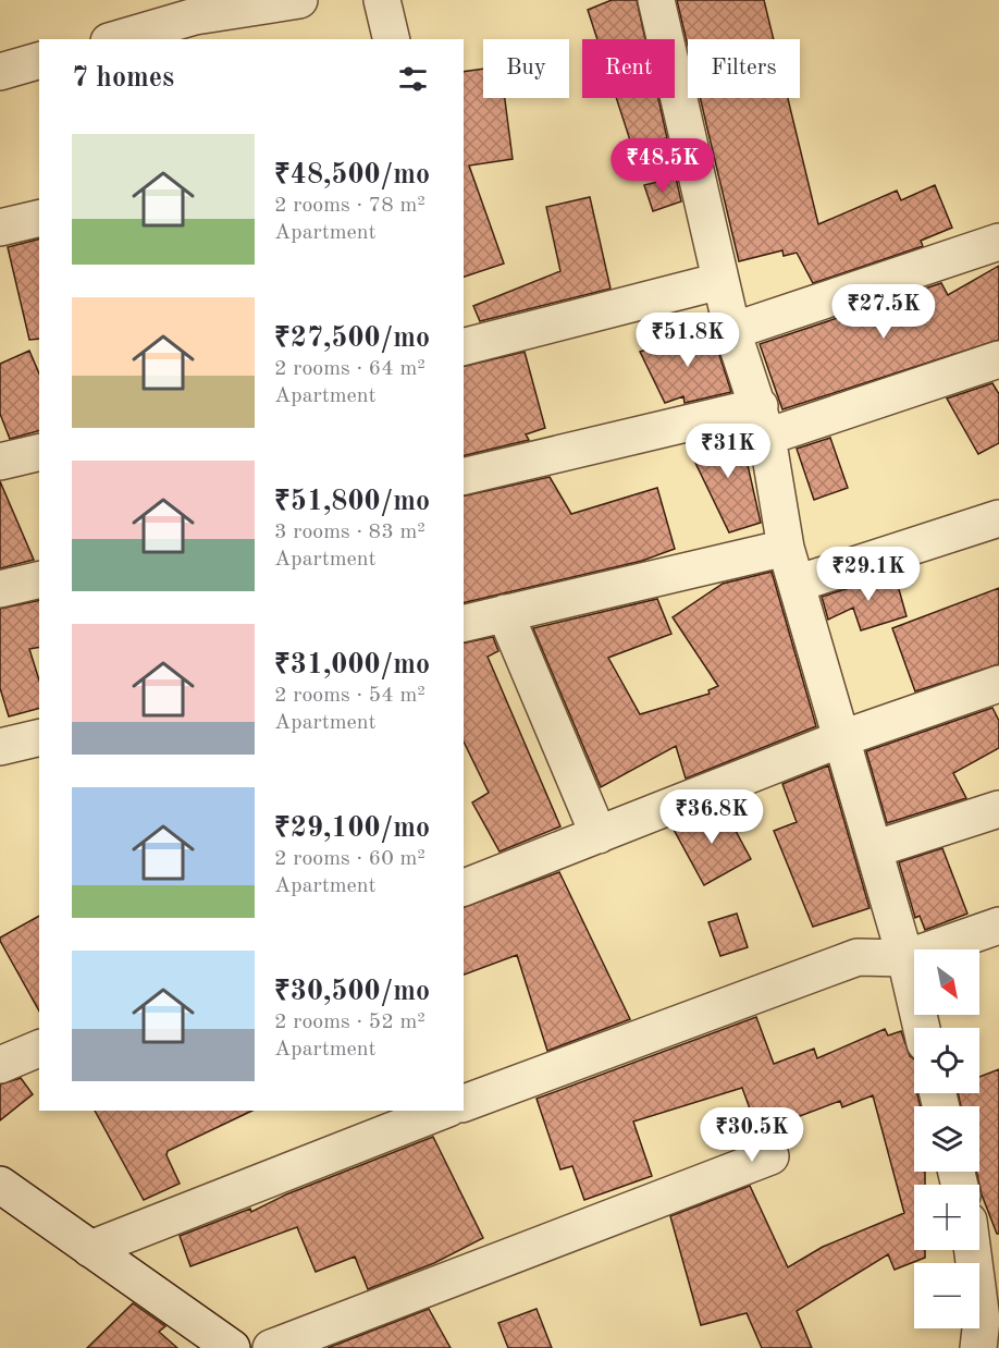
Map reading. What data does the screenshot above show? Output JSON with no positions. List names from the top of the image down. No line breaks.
{"north":"bottom right","page":{"chip":["Buy","Rent","Filters"],"heading":"7 homes","list":[{"name":"₹48,500/mo","note":"2 rooms · 78 m² · Apartment"},{"name":"₹27,500/mo","note":"2 rooms · 64 m² · Apartment"},{"name":"₹51,800/mo","note":"3 rooms · 83 m² · Apartment"},{"name":"₹31,000/mo","note":"2 rooms · 54 m² · Apartment"},{"name":"₹29,100/mo","note":"2 rooms · 60 m² · Apartment"},{"name":"₹30,500/mo","note":"2 rooms · 52 m² · Apartment"}],"price":["₹48.5K","₹27.5K","₹51.8K","₹31K","₹29.1K","₹36.8K","₹30.5K"],"map_buttons":["+","−"]}}
